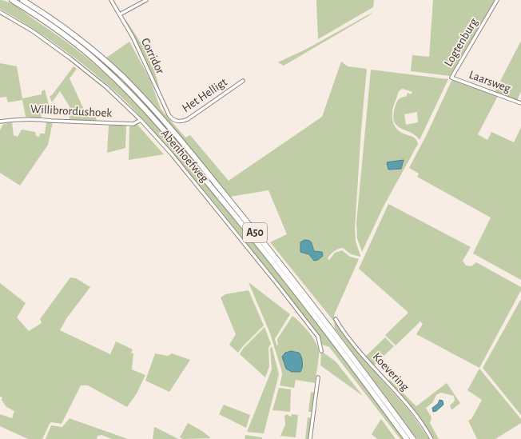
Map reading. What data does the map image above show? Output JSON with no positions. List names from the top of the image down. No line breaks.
{"streets":{"highway":["A50"],"street":["Logtenburg","Corridor","Laarsweg","Het Helligt","Willibrordushoek","Abenhoefweg","Koevering"]},"crossings":[["Logtenburg","Laarsweg"],["Corridor","Het Helligt"],["Willibrordushoek","Abenhoefweg"]]}
